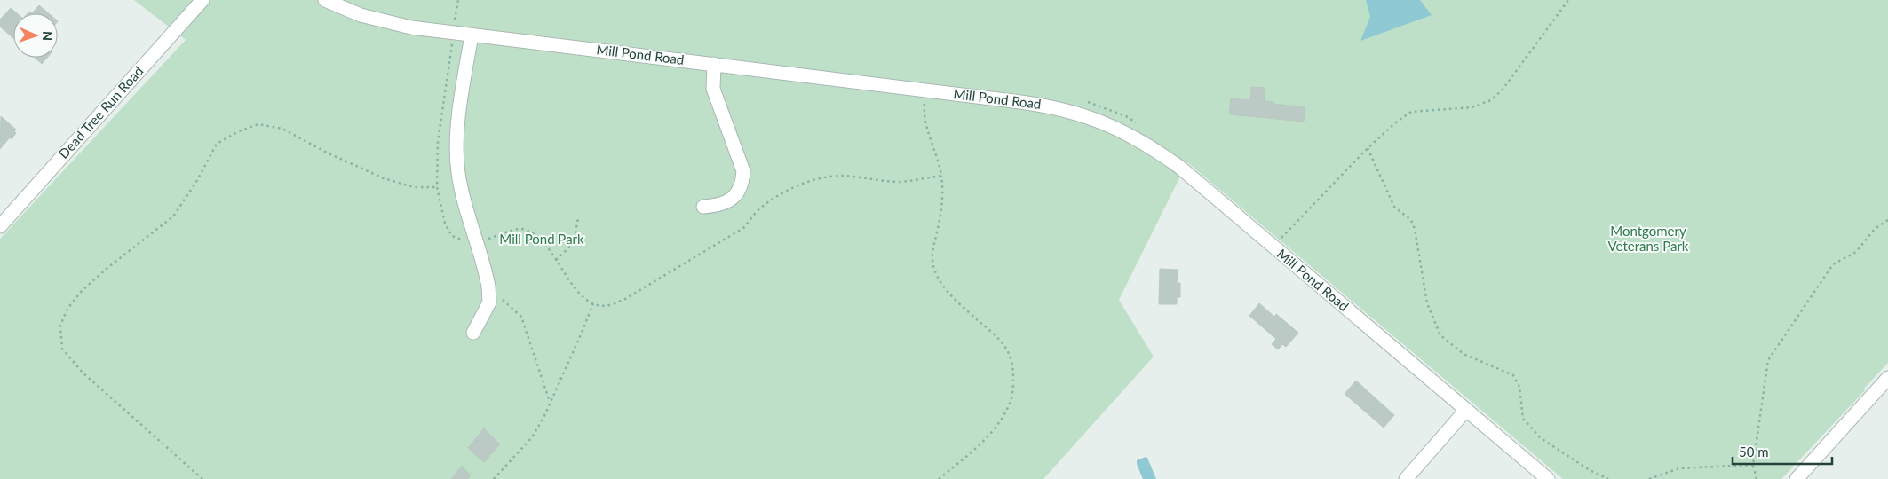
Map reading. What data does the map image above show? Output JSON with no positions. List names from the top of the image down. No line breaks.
{"streets":{"street":["Mill Pond Road","Dead Tree Run Road"]},"parks":["Montgomery Veterans Park","Mill Pond Park"],"scale_bar":"50 m","north":"right"}
